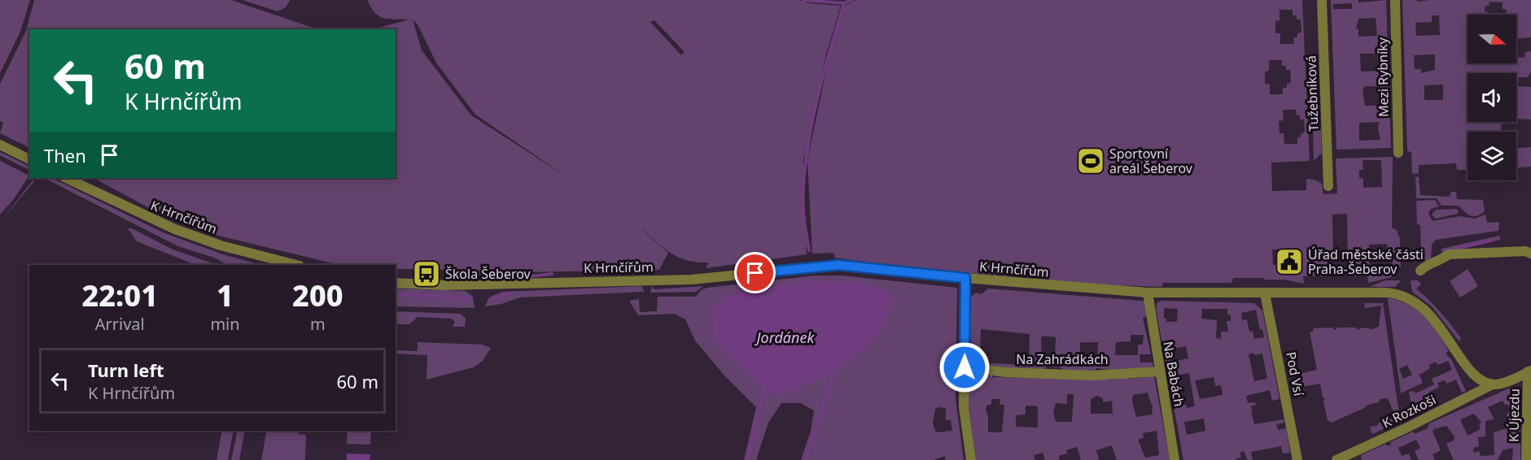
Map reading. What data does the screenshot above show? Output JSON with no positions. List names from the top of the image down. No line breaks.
{"streets":{"street":["Mezi Rybníky","Tužebníková","K Hrnčířům","Na Zahrádkách","Na Babách","Pod Vsí","K Rozkoši","K Újezdu"]},"crossings":[["K Hrnčířům","Na Babách"],["K Hrnčířům","Pod Vsí"],["K Hrnčířům","K Rozkoši"],["Na Zahrádkách","Na Babách"]],"water":["Jordánek"],"places":{"sports":["Sportovní areál Šeberov"],"public building":["Úřad městské části Praha-Šeberov"],"bus stop":["Škola Šeberov"]},"north":"right","page":{"turn":["60 m","K Hrnčířům"],"then":"Then","eta":["22:01","Arrival","1","min","200","m"],"list":[{"name":"Turn left","note":"K Hrnčířům","value":"60 m"}]}}
